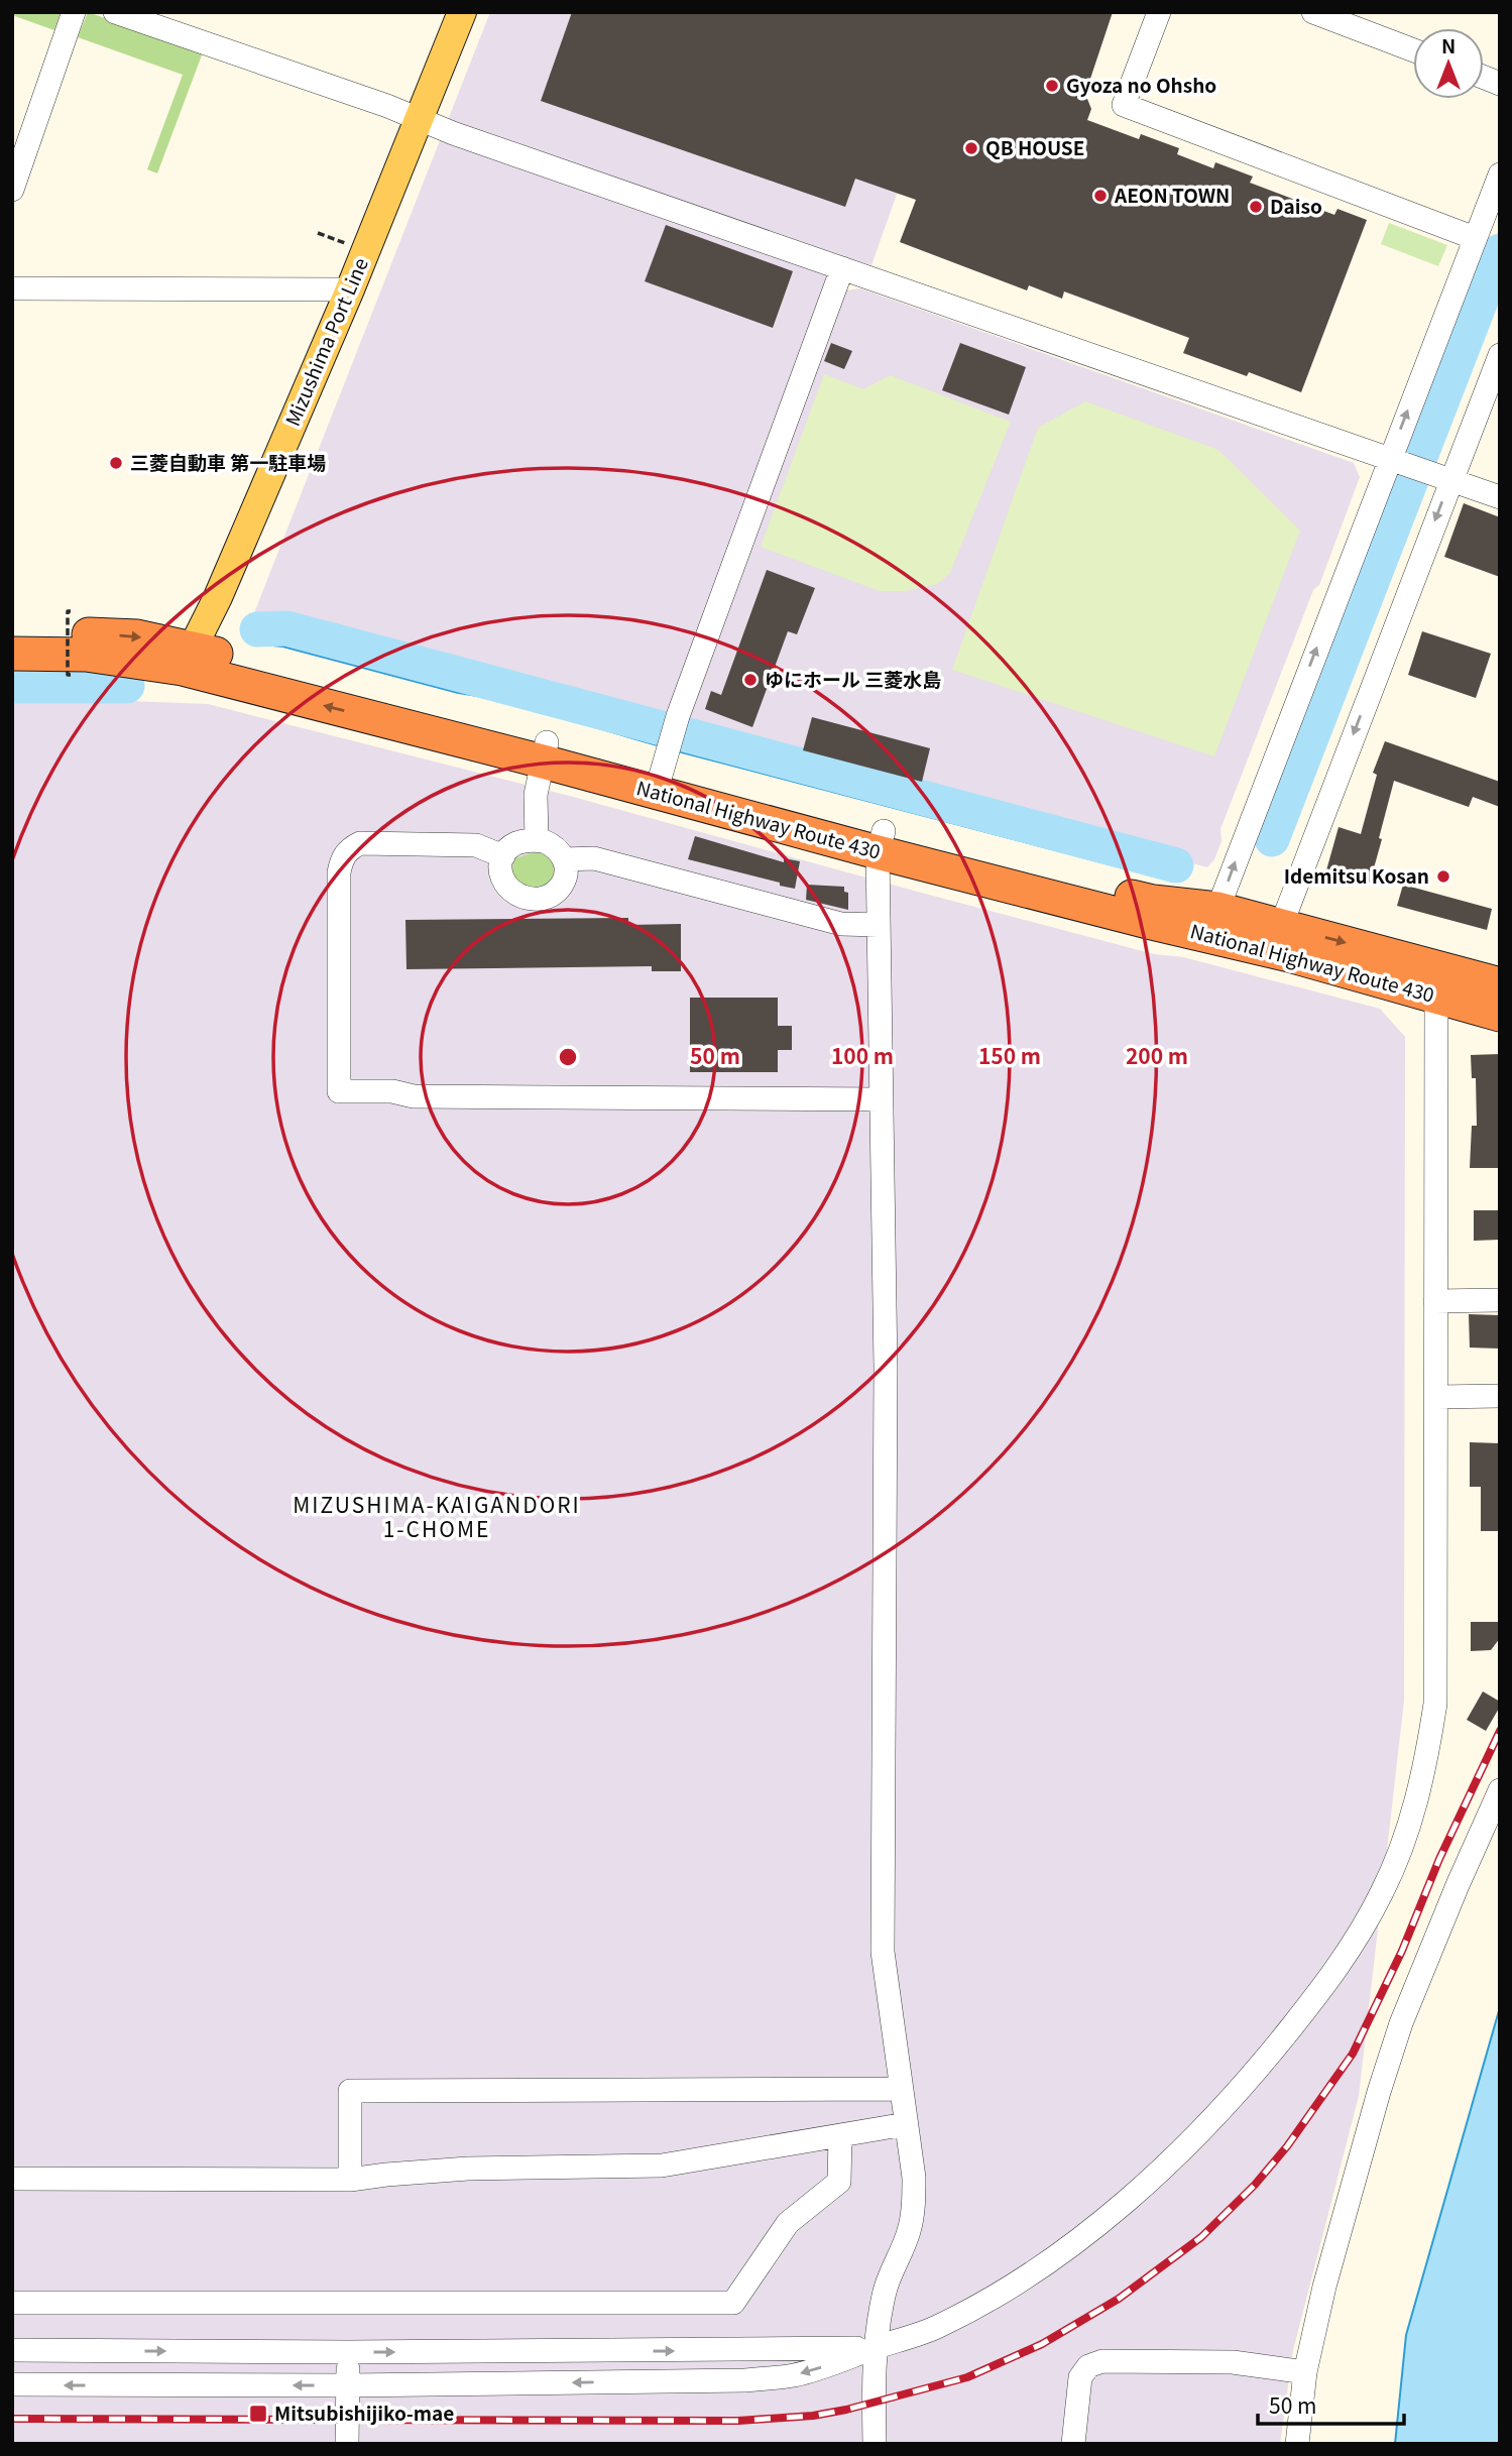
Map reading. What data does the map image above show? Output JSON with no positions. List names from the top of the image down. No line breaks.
{"streets":{"highway":["National Highway Route 430"],"main road":["Mizushima Port Line"]},"crossings":[["Mizushima Port Line","National Highway Route 430"]],"districts":["MIZUSHIMA-KAIGANDORI 1-CHOME"],"places":{"other":["Gyoza no Ohsho","QB HOUSE","AEON TOWN","Daiso","三菱自動車 第一駐車場","ゆにホール 三菱水島","Idemitsu Kosan"],"transit":["Mitsubishijiko-mae"]},"scale_bar":"50 m","north":"top","rings":["50 m","100 m","150 m","200 m"]}
